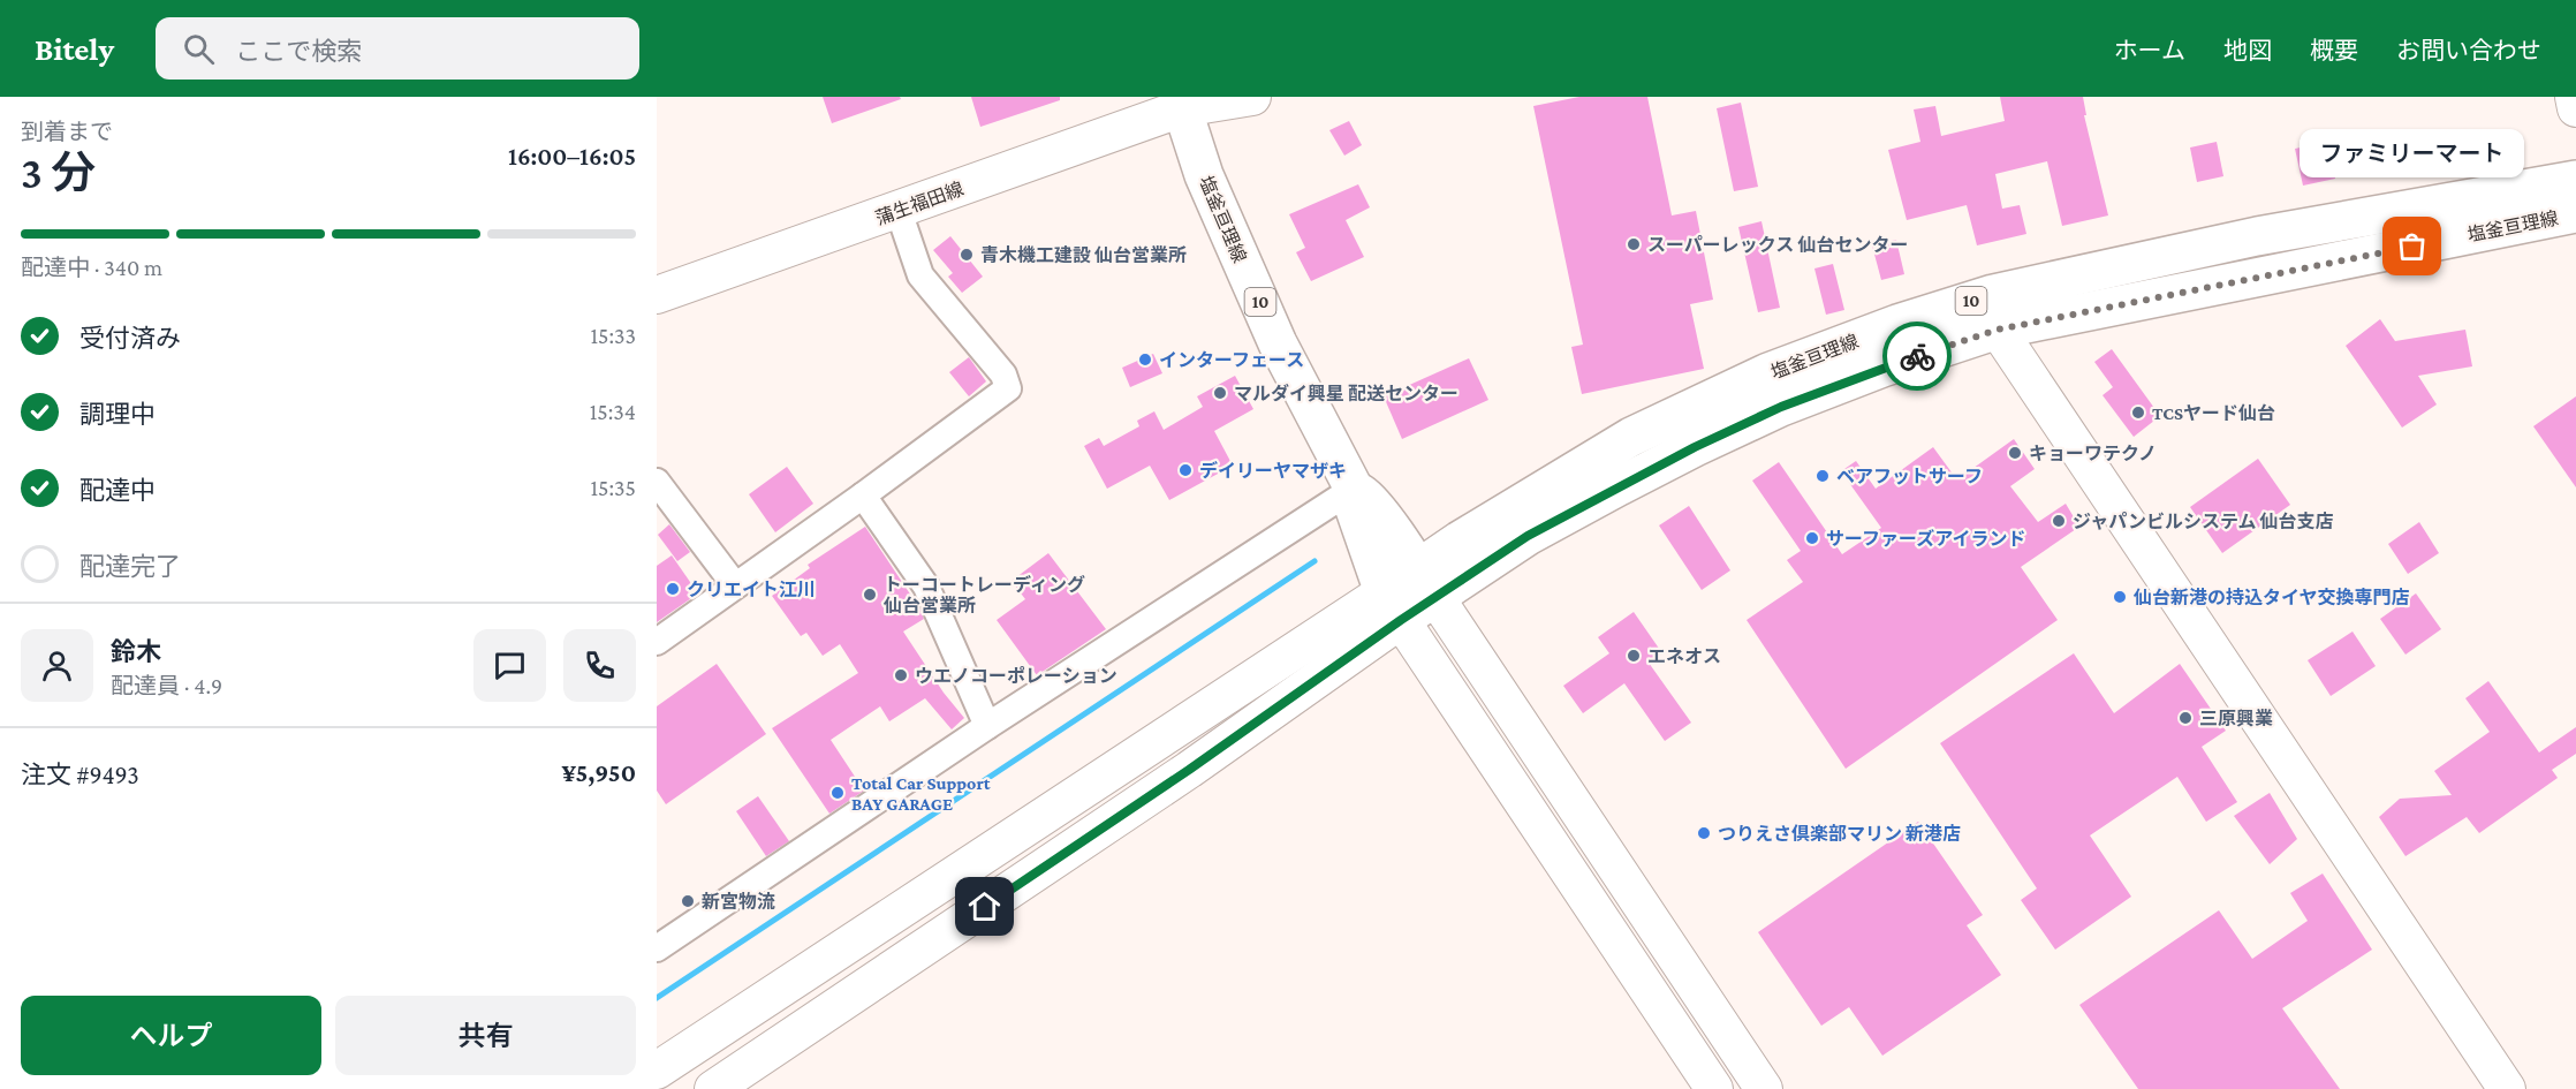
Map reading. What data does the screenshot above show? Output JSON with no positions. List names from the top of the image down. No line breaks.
{"streets":{"main road":["塩釜亘理線","10"],"street":["蒲生福田線"]},"crossings":[["蒲生福田線","塩釜亘理線"],["塩釜亘理線","10"]],"places":["スーパーレックス 仙台センター","ファミリーマート","青木機工建設 仙台営業所","インターフェース","マルダイ興星 配送センター","TCSヤード仙台","キョーワテクノ","デイリーヤマザキ","ベアフットサーフ","ジャパンビルシステム 仙台支店","サーファーズアイランド","クリエイト江川","トーコートレーディング 仙台営業所","仙台新港の持込タイヤ交換専門店","エネオス","ウエノコーポレーション","三原興業","Total Car Support BAY GARAGE","つりえさ倶楽部マリン 新港店","新宮物流"],"page":{"header":"Bitely","search":"ここで検索","nav":["ホーム","地図","概要","お問い合わせ"],"heading":["3 分","到着まで","16:00–16:05"],"panel":["鈴木","配達員 · 4.9","注文 #9493","¥5,950"],"bubble":"ファミリーマート","bar":"配達中 · 340 m","list":[["受付済み","15:33"],["調理中","15:34"],["配達中","15:35"],"配達完了"],"buttons":["ヘルプ","共有"]}}
